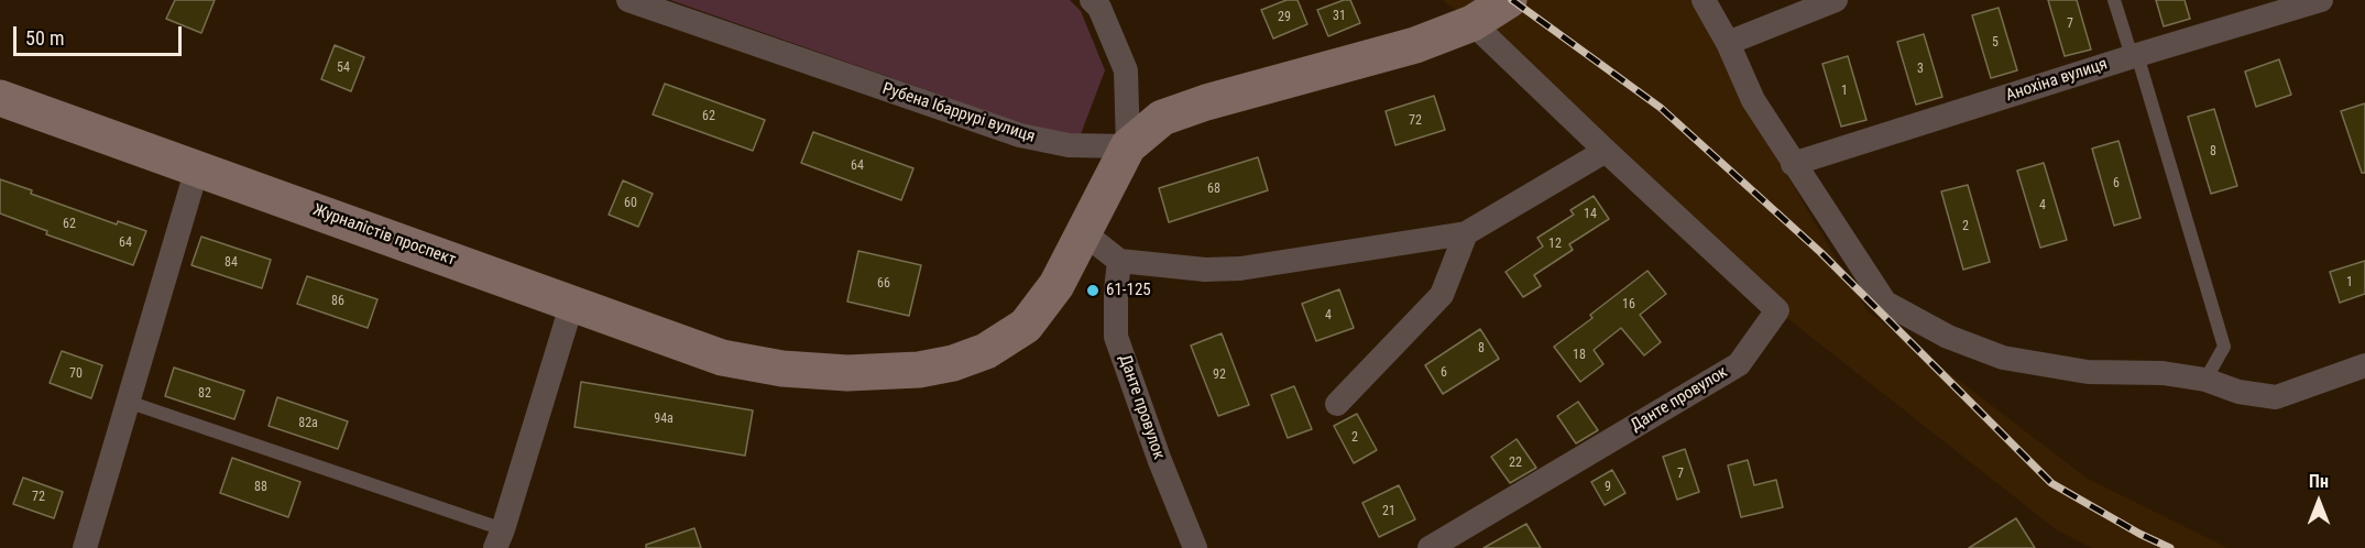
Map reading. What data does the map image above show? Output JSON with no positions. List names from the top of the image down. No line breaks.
{"streets":{"main road":["Журналістів проспект"],"street":["Анохіна вулиця","Рубена Ібаррурі вулиця","Данте провулок"]},"crossings":[["Рубена Ібаррурі вулиця","Журналістів проспект"]],"places":["61-125"],"house_numbers":["31","29","7","5","54","3","1","62","72","8","64","6","68","60","4","14","62","2","64","12","84","1","66","86","16","4","8","18","6","70","92","82","94а","82а","2","22","7","88","9","72","21"],"scale_bar":"50 m","north":"top"}
